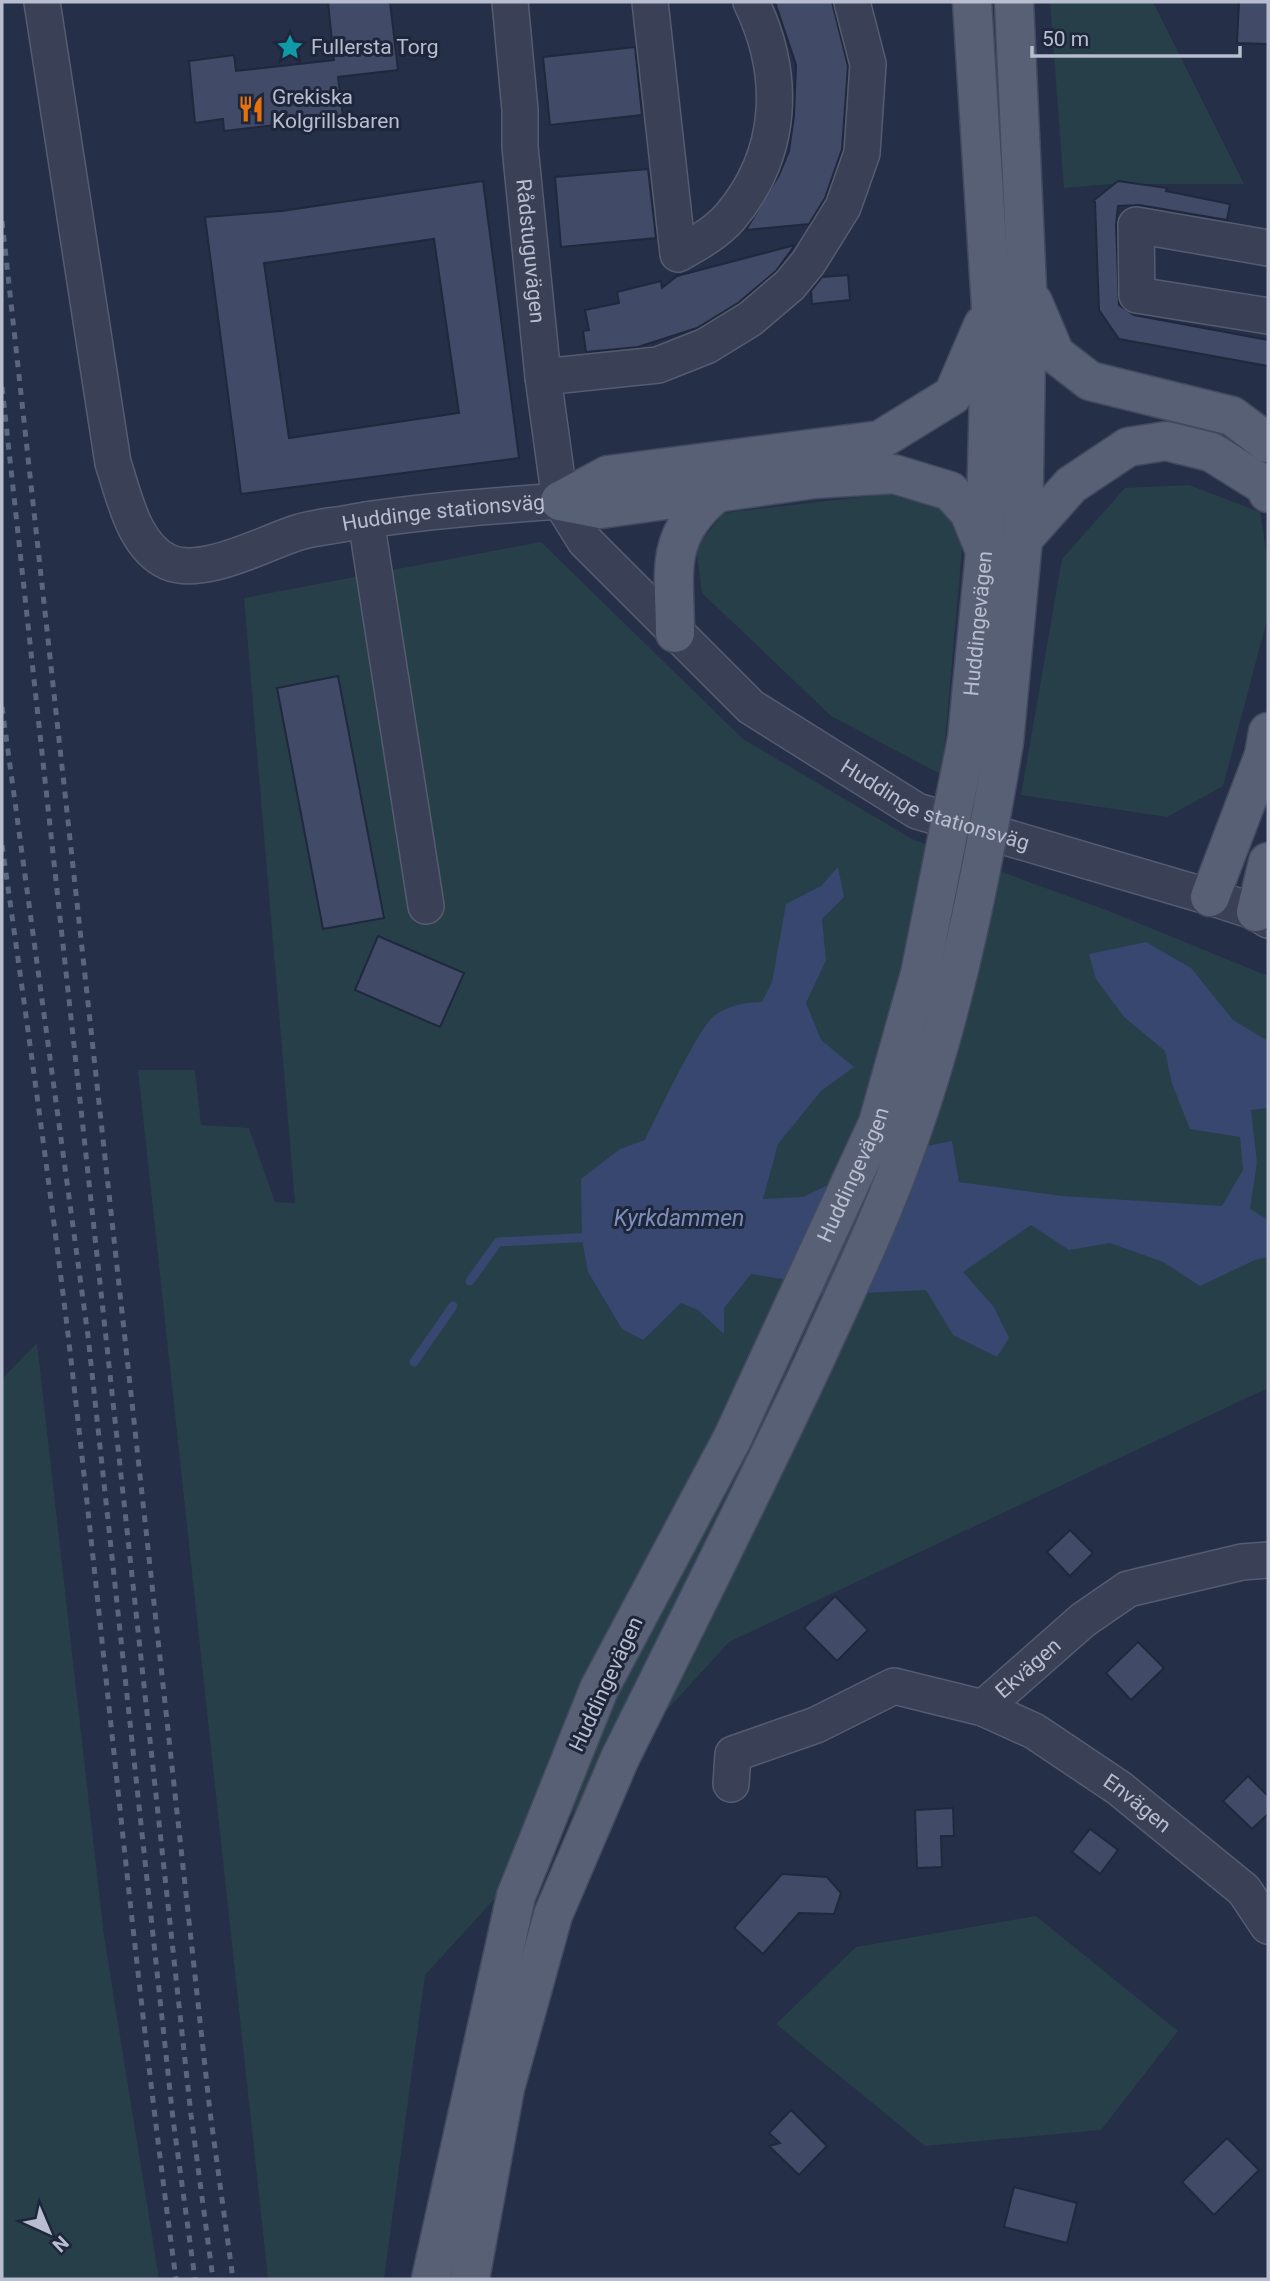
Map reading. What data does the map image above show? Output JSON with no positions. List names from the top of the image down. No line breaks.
{"streets":{"main road":["Huddingevägen"],"street":["Rådstuguvägen","Huddinge stationsväg","Ekvägen","Envägen"]},"crossings":[["Rådstuguvägen","Huddinge stationsväg"],["Ekvägen","Envägen"]],"water":["Kyrkdammen"],"places":{"place":["Fullersta Torg"],"restaurant":["Grekiska Kolgrillsbaren"]},"scale_bar":"50 m","north":"bottom right"}
